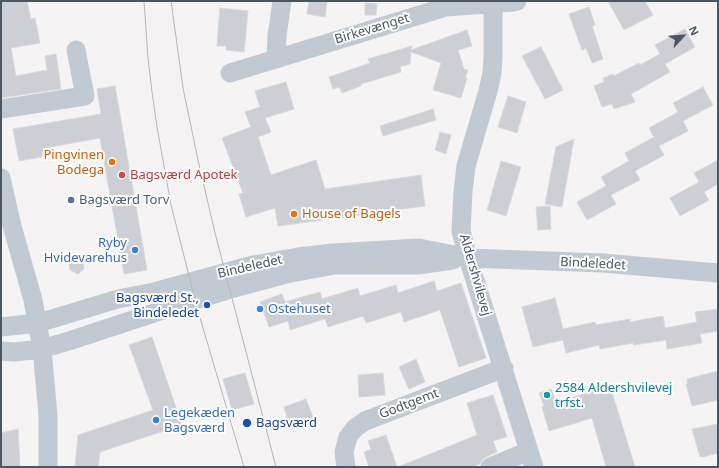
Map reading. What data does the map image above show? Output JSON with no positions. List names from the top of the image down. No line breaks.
{"streets":{"street":["Birkevænget","Bindeledet","Aldershvilevej","Godtgemt"]},"crossings":[["Birkevænget","Aldershvilevej"],["Bindeledet","Aldershvilevej"],["Aldershvilevej","Godtgemt"]],"places":["Pingvinen Bodega","Bagsværd Apotek","Bagsværd Torv","House of Bagels","Ryby Hvidevarehus","Bagsværd St., Bindeledet","Ostehuset","2584 Aldershvilevej trfst.","Legekæden Bagsværd","Bagsværd"],"north":"top right"}
